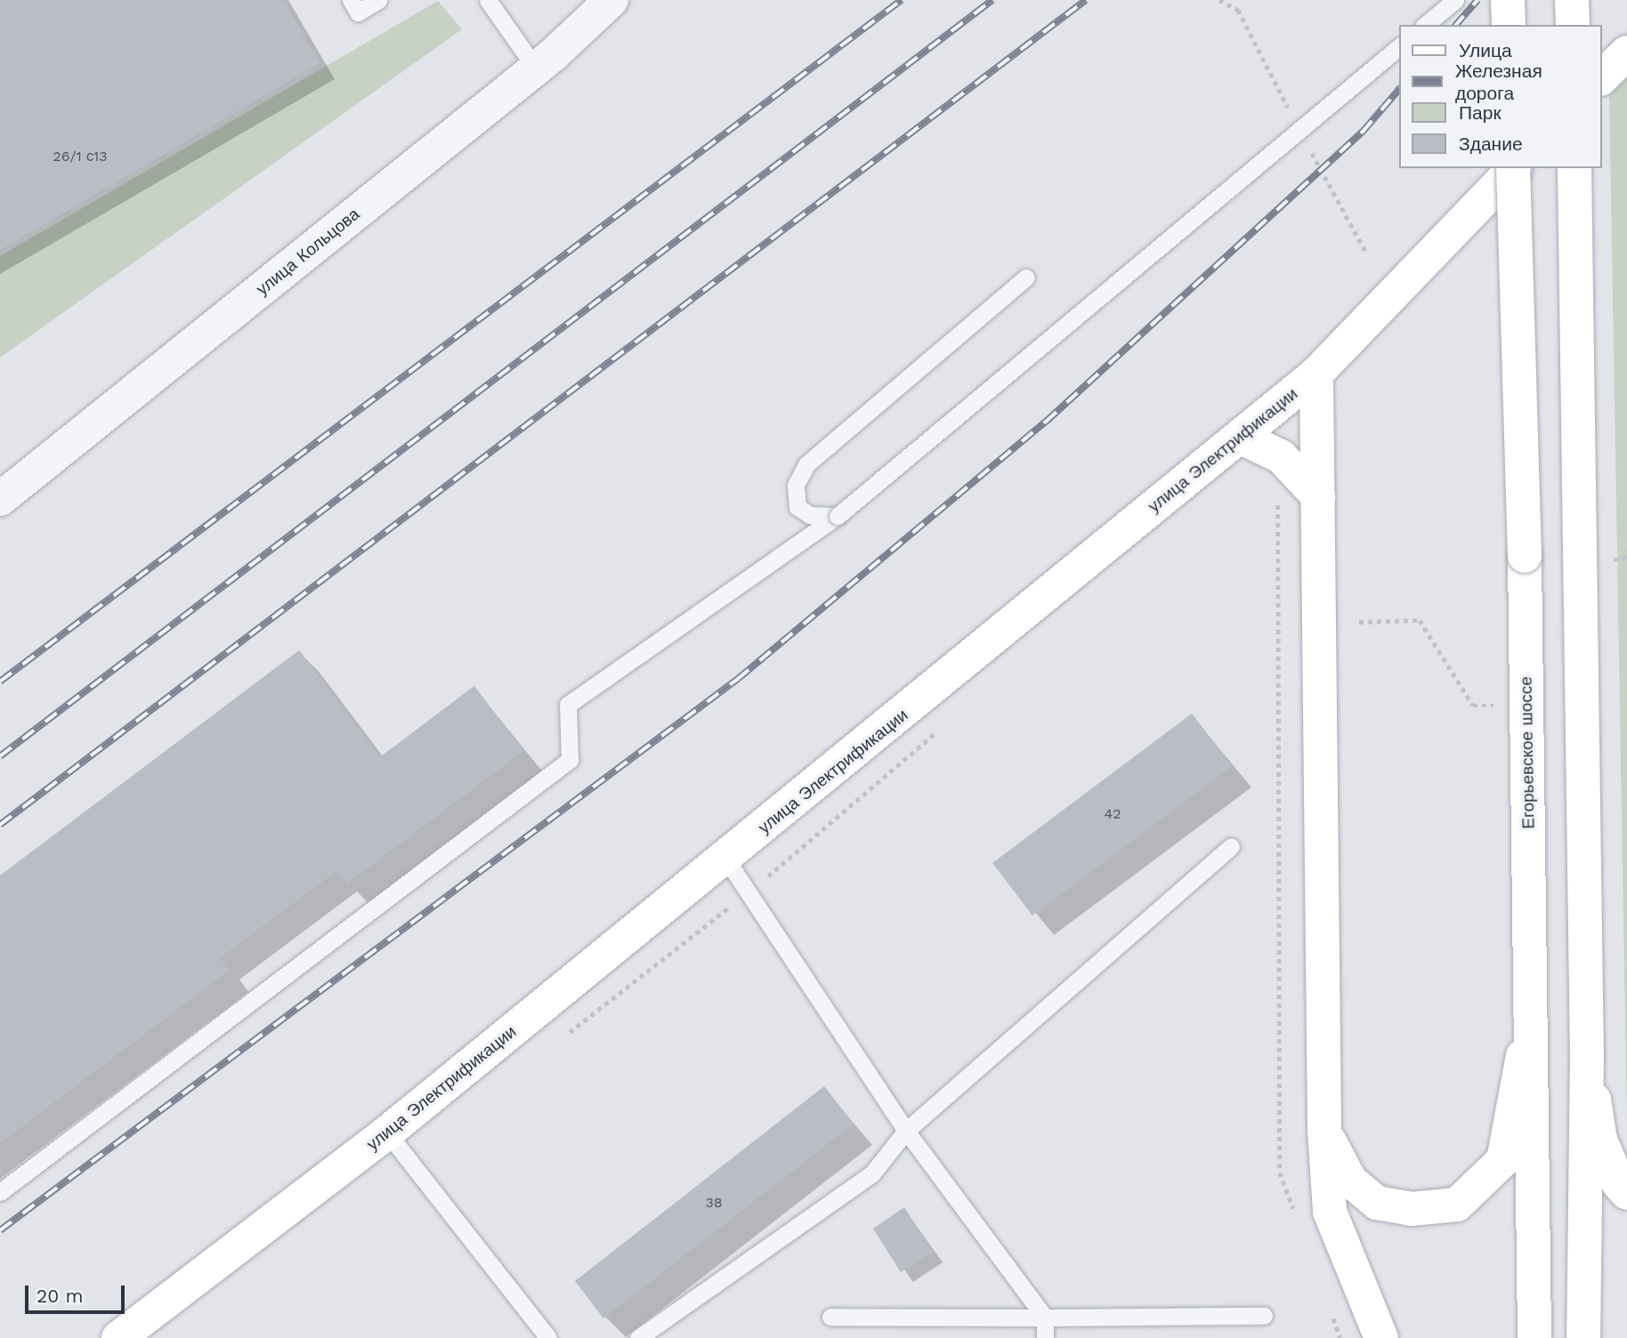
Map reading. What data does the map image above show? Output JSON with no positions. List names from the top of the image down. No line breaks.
{"streets":{"main road":["улица Электрификации","Егорьевское шоссе"],"street":["улица Кольцова"]},"house_numbers":["26/1 с13","42","38"],"legend":["Улица","Железная дорога","Парк","Здание"],"scale_bar":"20 m"}
